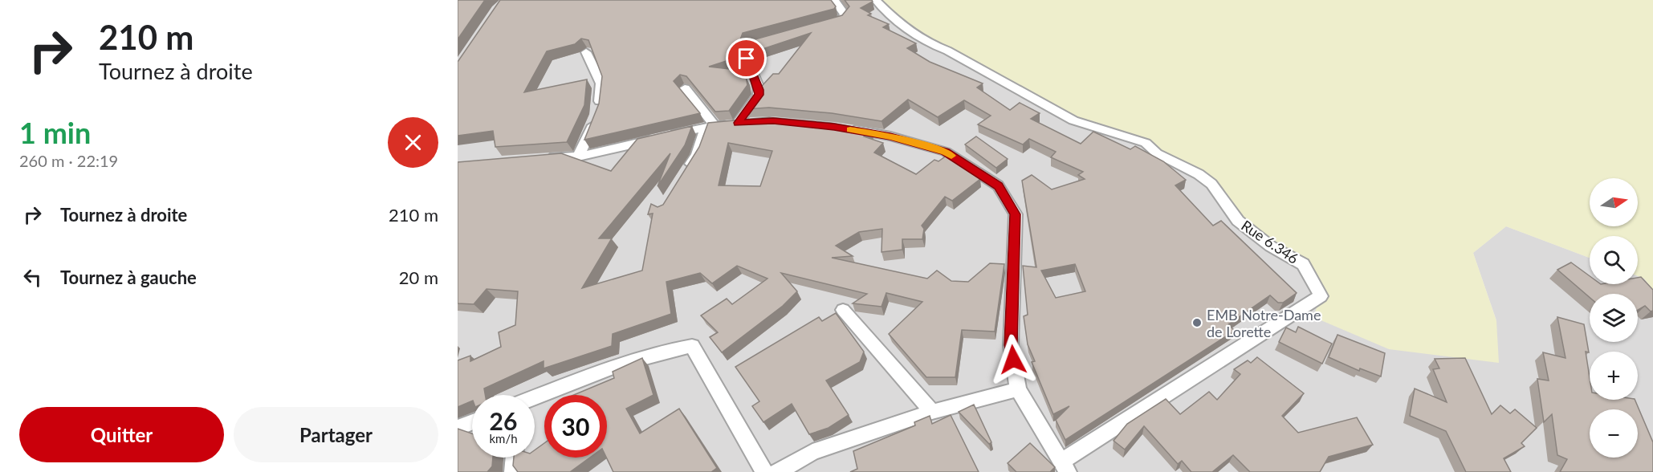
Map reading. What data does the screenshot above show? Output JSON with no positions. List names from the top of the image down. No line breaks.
{"streets":{"street":["Rue 6.346"]},"places":["EMB Notre-Dame de Lorette"],"north":"right","page":{"turn":["210 m","Tournez à droite"],"heading":["1 min","260 m · 22:19"],"map_buttons":["+","−"],"list":[{"name":"Tournez à droite","value":"210 m"},{"name":"Tournez à gauche","value":"20 m"}],"speed":"26 km/h","limit":"30","buttons":["Quitter","Partager"]}}
